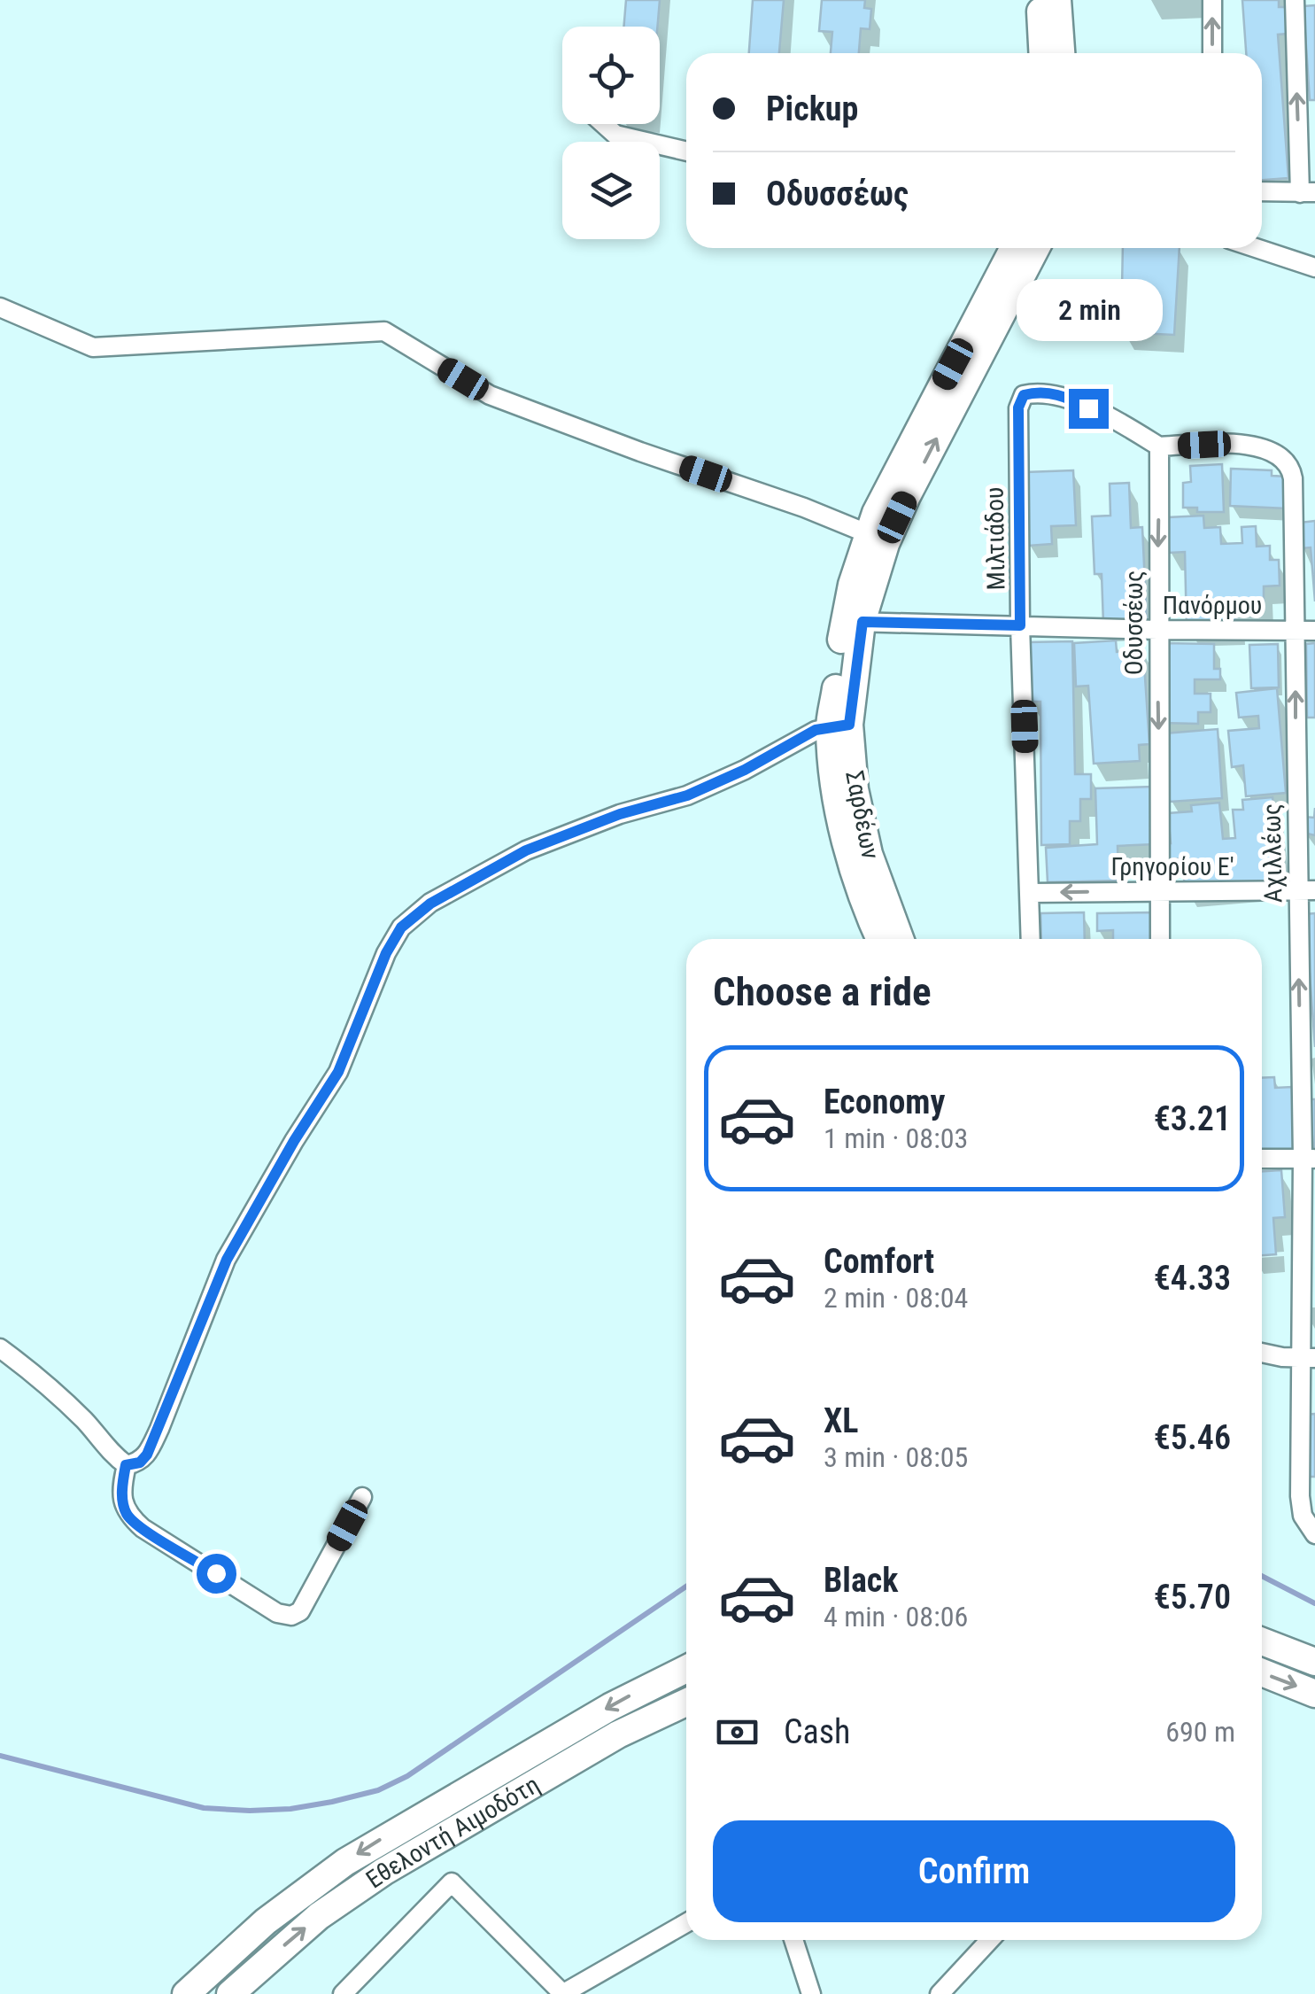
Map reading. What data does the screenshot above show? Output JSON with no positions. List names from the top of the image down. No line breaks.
{"streets":{"main road":["Σαρδέων","Εθελοντή Αιμοδότη"],"street":["Μιλτιάδου","Πανόρμου","Οδυσσέως","Αχιλλέως","Γρηγορίου Ε'"]},"crossings":[["Μιλτιάδου","Πανόρμου"],["Μιλτιάδου","Οδυσσέως"],["Μιλτιάδου","Αχιλλέως"],["Μιλτιάδου","Γρηγορίου Ε'"],["Πανόρμου","Οδυσσέως"],["Πανόρμου","Σαρδέων"],["Πανόρμου","Αχιλλέως"],["Οδυσσέως","Αχιλλέως"],["Οδυσσέως","Γρηγορίου Ε'"],["Αχιλλέως","Γρηγορίου Ε'"]],"one_way":["Οδυσσέως","Αχιλλέως","Γρηγορίου Ε'"],"page":{"banner":["Pickup","Οδυσσέως"],"bubble":"2 min","heading":"Choose a ride","list":[{"name":"Economy","note":"1 min · 08:03","value":"€3.21"},{"name":"Comfort","note":"2 min · 08:04","value":"€4.33"},{"name":"XL","note":"3 min · 08:05","value":"€5.46"},{"name":"Black","note":"4 min · 08:06","value":"€5.70"}],"pay":["Cash","690 m"],"buttons":"Confirm"}}
